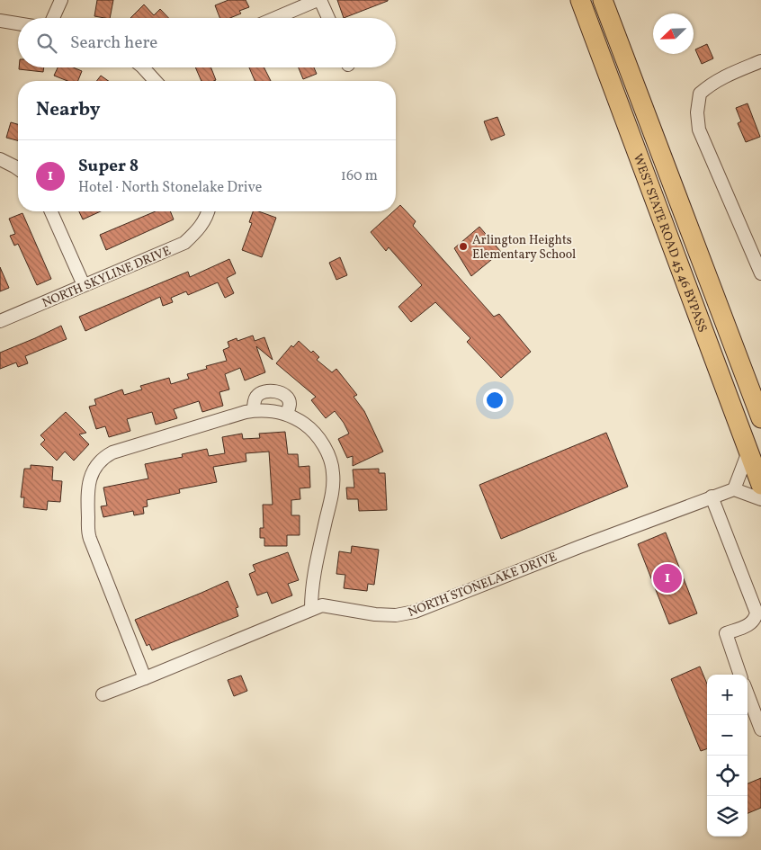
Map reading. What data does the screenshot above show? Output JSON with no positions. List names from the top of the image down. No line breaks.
{"streets":{"highway":["WEST STATE ROAD 45 46 BYPASS"],"street":["NORTH SKYLINE DRIVE","NORTH STONELAKE DRIVE"]},"places":["Arlington Heights Elementary School"],"north":"bottom left","page":{"search":"Search here","heading":"Nearby","list":[{"mark":"1","name":"Super 8","note":"Hotel · North Stonelake Drive","value":"160 m"}],"pins":"1","map_buttons":["+","−"]}}
